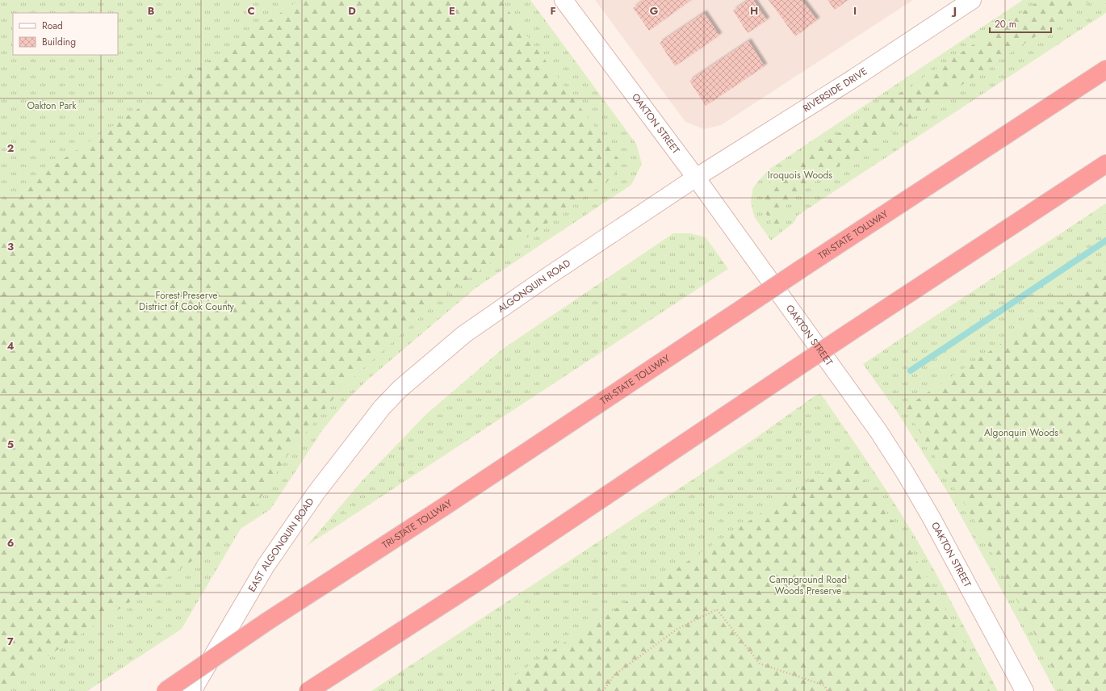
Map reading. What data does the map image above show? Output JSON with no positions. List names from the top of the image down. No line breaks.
{"streets":{"highway":["TRI-STATE TOLLWAY"],"main road":["RIVERSIDE DRIVE","OAKTON STREET","ALGONQUIN ROAD","EAST ALGONQUIN ROAD"]},"crossings":[["RIVERSIDE DRIVE","OAKTON STREET"],["RIVERSIDE DRIVE","ALGONQUIN ROAD"],["OAKTON STREET","ALGONQUIN ROAD"],["ALGONQUIN ROAD","EAST ALGONQUIN ROAD"]],"parks":["Oakton Park","Iroquois Woods","Forest Preserve District of Cook County","Algonquin Woods","Campground Road Woods Preserve"],"legend":["Road","Building"],"scale_bar":"20 m","grid":{"columns":["B","C","D","E","F","G","H","I","J"],"rows":["2","3","4","5","6","7"]}}
